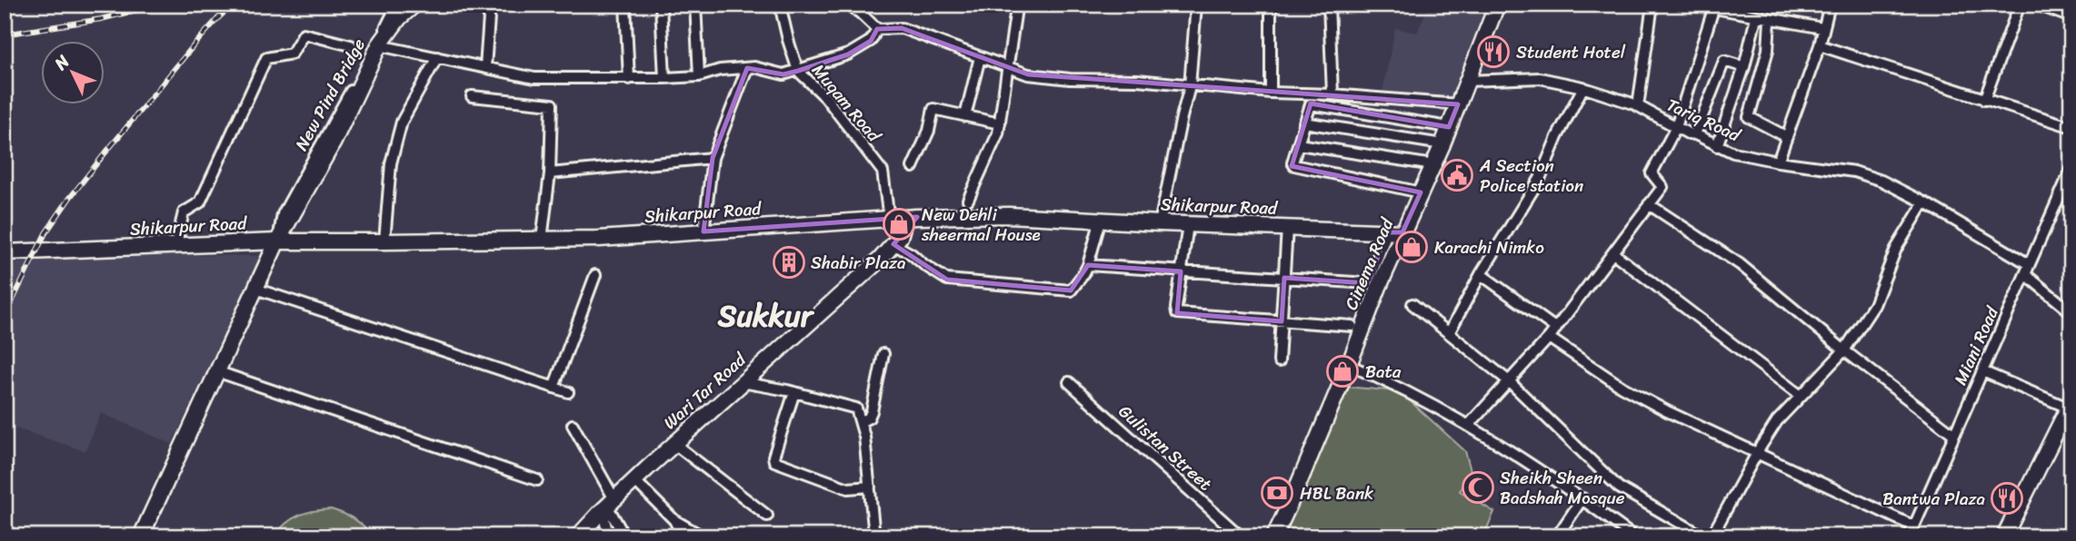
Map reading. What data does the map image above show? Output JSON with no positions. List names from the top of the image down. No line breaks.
{"streets":{"street":["New Pind Bridge","Muqam Road","Tariq Road","Shikarpur Road","Cinema Road","Miani Road","Wari Tar Road","Gulistan Street"]},"crossings":[["New Pind Bridge","Shikarpur Road"],["Muqam Road","Shikarpur Road"],["Tariq Road","Cinema Road"],["Tariq Road","Miani Road"],["Shikarpur Road","Cinema Road"],["Shikarpur Road","Wari Tar Road"]],"districts":["Sukkur"],"places":{"restaurant":["Student Hotel","Bantwa Plaza"],"public building":["A Section Police station"],"shop":["New Dehli sheermal House","Karachi Nimko","Bata"],"building":["Shabir Plaza"],"mosque":["Sheikh Sheen Badshah Mosque"],"bank":["HBL Bank"]},"north":"top left"}
